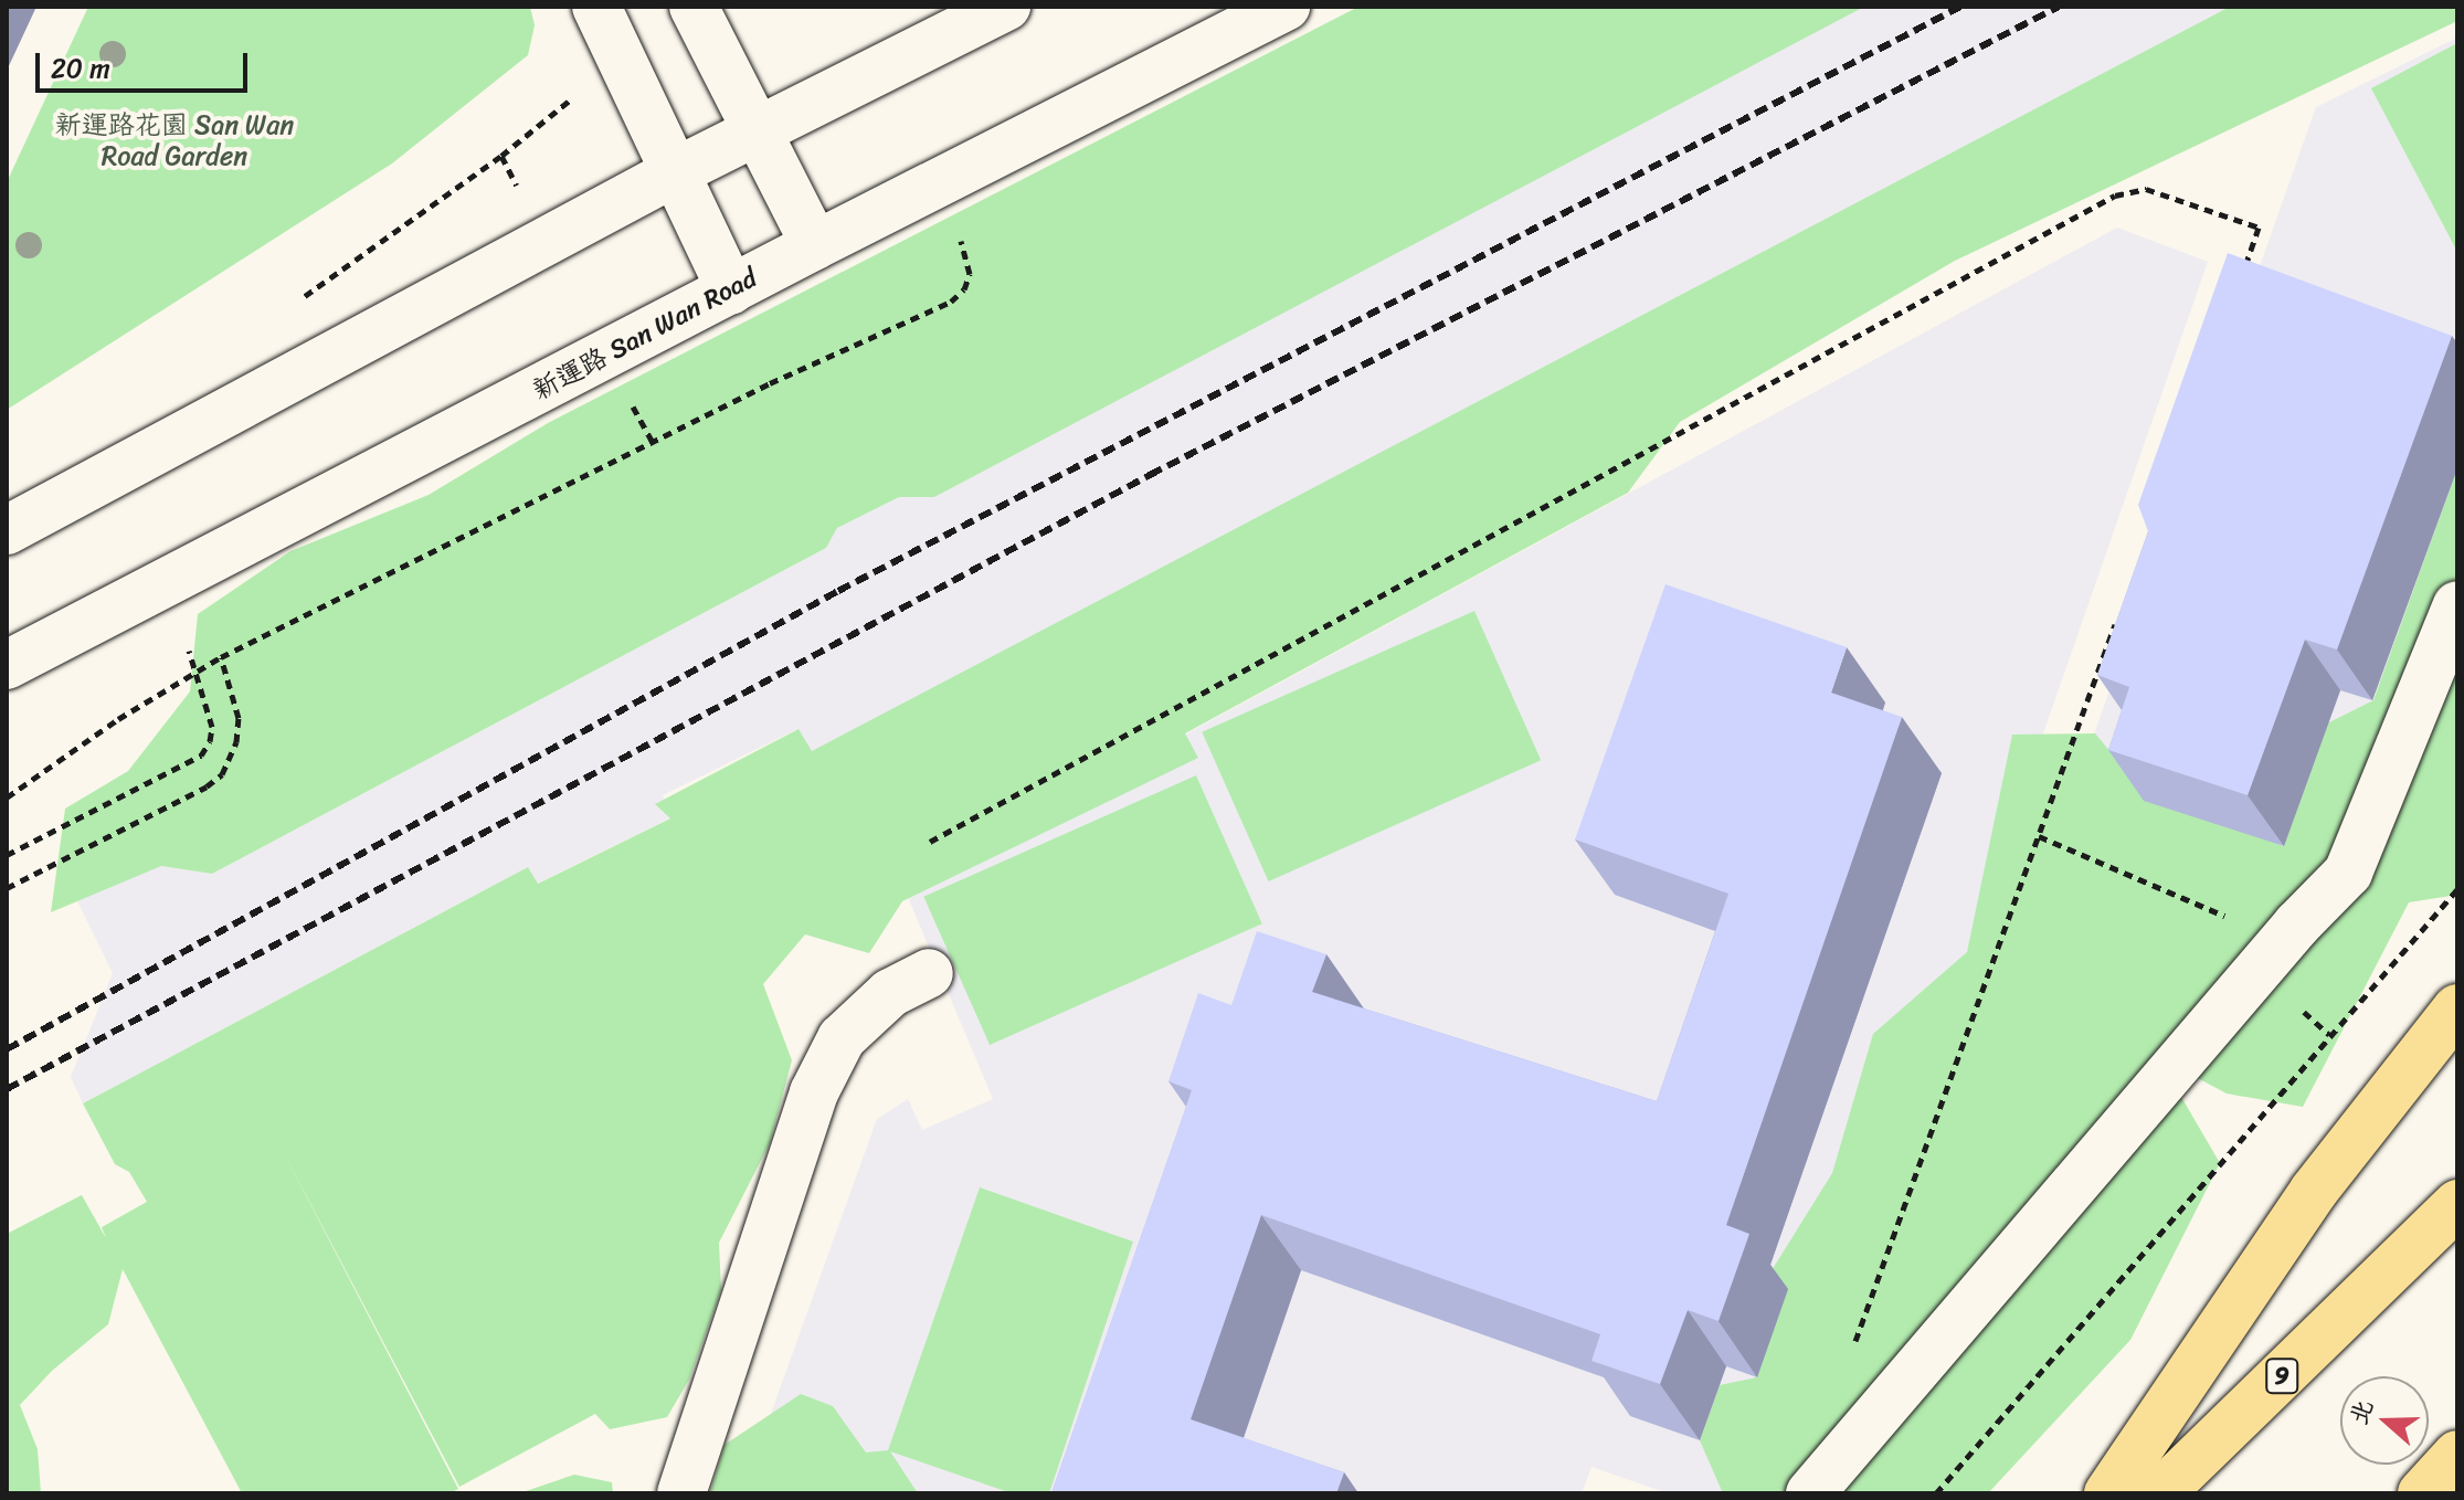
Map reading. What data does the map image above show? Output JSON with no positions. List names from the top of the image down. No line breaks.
{"streets":{"highway":["9"],"street":["新運路 San Wan Road"]},"parks":["新運路花園 San Wan Road Garden"],"scale_bar":"20 m","north":"left"}
